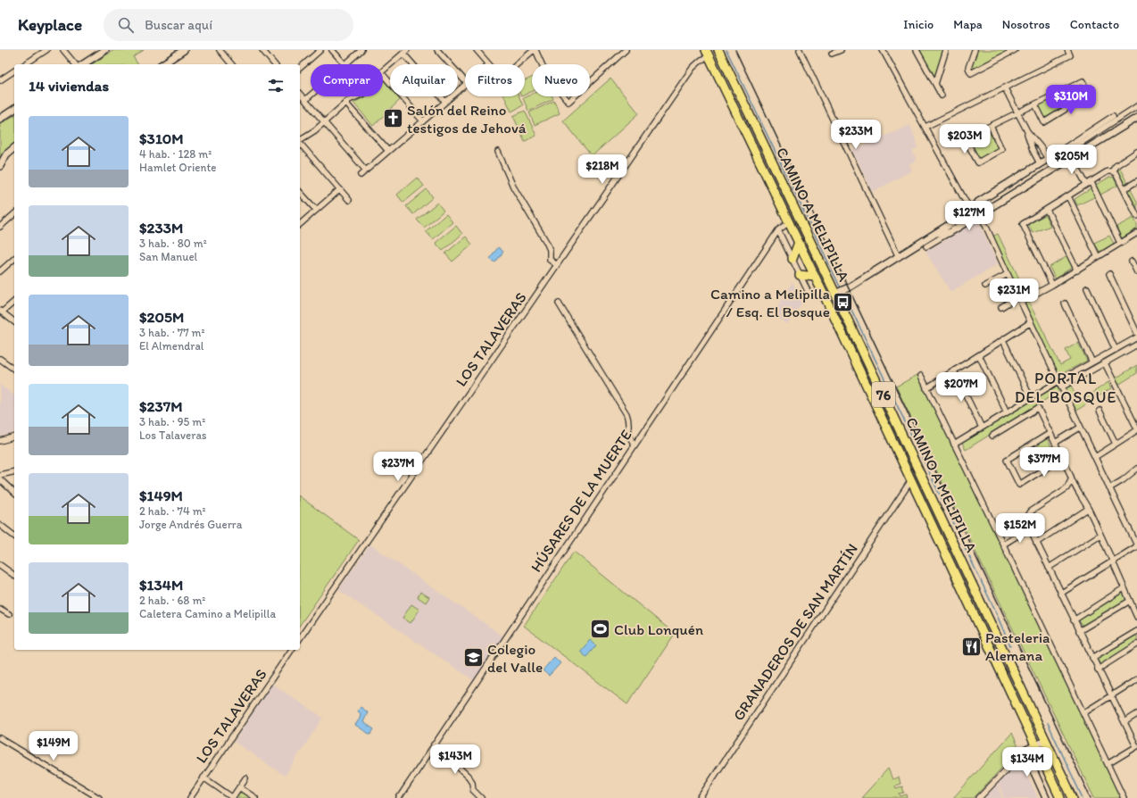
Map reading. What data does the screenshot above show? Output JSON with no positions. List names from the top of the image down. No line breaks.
{"streets":{"main road":["CAMINO A MELIPILLA","76"],"street":["LOS TALAVERAS","HÚSARES DE LA MUERTE","GRANADEROS DE SAN MARTÍN"]},"crossings":[["CAMINO A MELIPILLA","LOS TALAVERAS"],["CAMINO A MELIPILLA","HÚSARES DE LA MUERTE"],["CAMINO A MELIPILLA","GRANADEROS DE SAN MARTÍN"]],"districts":["PORTAL DEL BOSQUE"],"places":{"church":["Salón del Reino testigos de Jehová"],"bus stop":["Camino a Melipilla / Esq. El Bosque"],"sports":["Club Lonquén"],"restaurant":["Pasteleria Alemana"],"school or university":["Colegio del Valle"]},"page":{"header":"Keyplace","search":"Buscar aquí","nav":["Inicio","Mapa","Nosotros","Contacto"],"chip":["Comprar","Alquilar","Filtros","Nuevo"],"heading":"14 viviendas","price":["$310M","$233M","$203M","$205M","$218M","$127M","$231M","$207M","$377M","$237M","$152M","$149M","$143M","$134M"],"list":[{"name":"$310M","note":"4 hab. · 128 m² · Hamlet Oriente"},{"name":"$233M","note":"3 hab. · 80 m² · San Manuel"},{"name":"$205M","note":"3 hab. · 77 m² · El Almendral"},{"name":"$237M","note":"3 hab. · 95 m² · Los Talaveras"},{"name":"$149M","note":"2 hab. · 74 m² · Jorge Andrés Guerra"},{"name":"$134M","note":"2 hab. · 68 m² · Caletera Camino a Melipilla"}]}}
